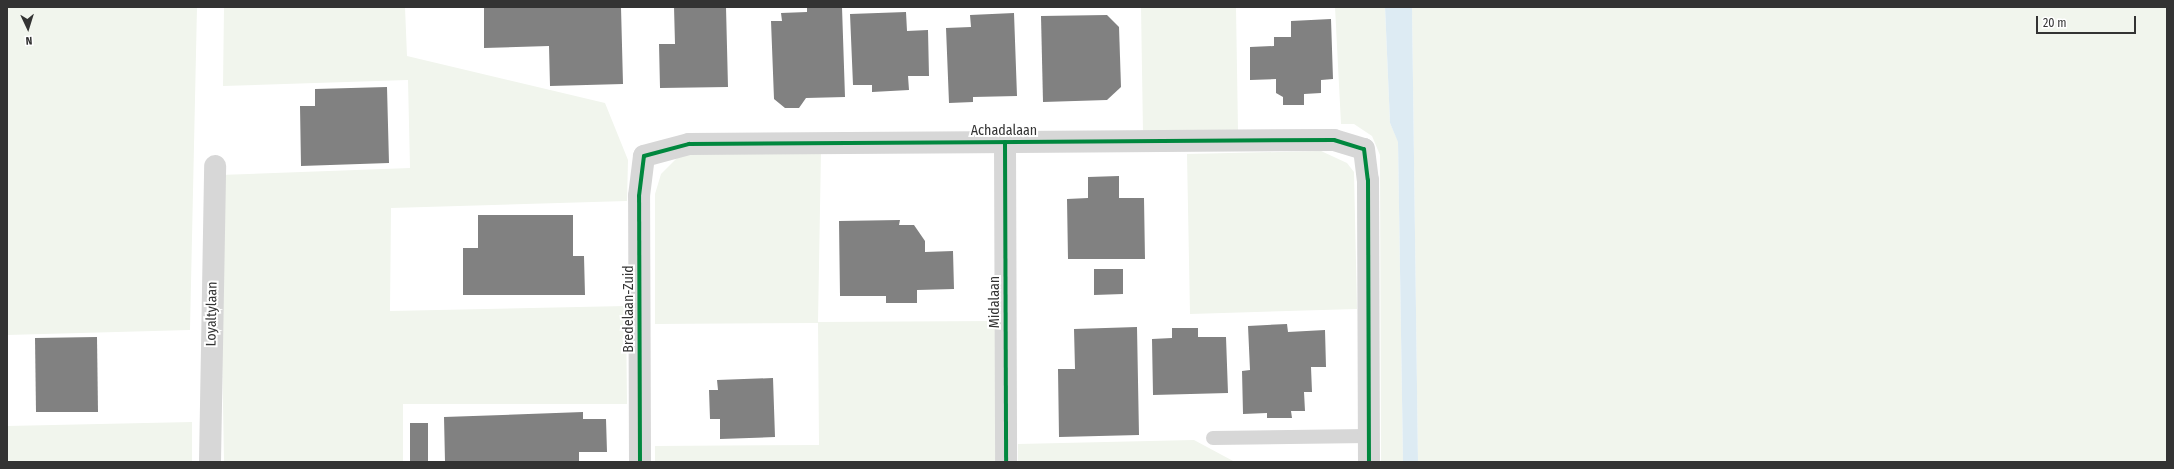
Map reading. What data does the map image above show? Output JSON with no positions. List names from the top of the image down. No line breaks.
{"streets":{"street":["Achadalaan","Midalaan","Bredelaan-Zuid","Loyaltylaan"]},"crossings":[["Achadalaan","Midalaan"],["Achadalaan","Bredelaan-Zuid"]],"scale_bar":"20 m","north":"bottom"}
